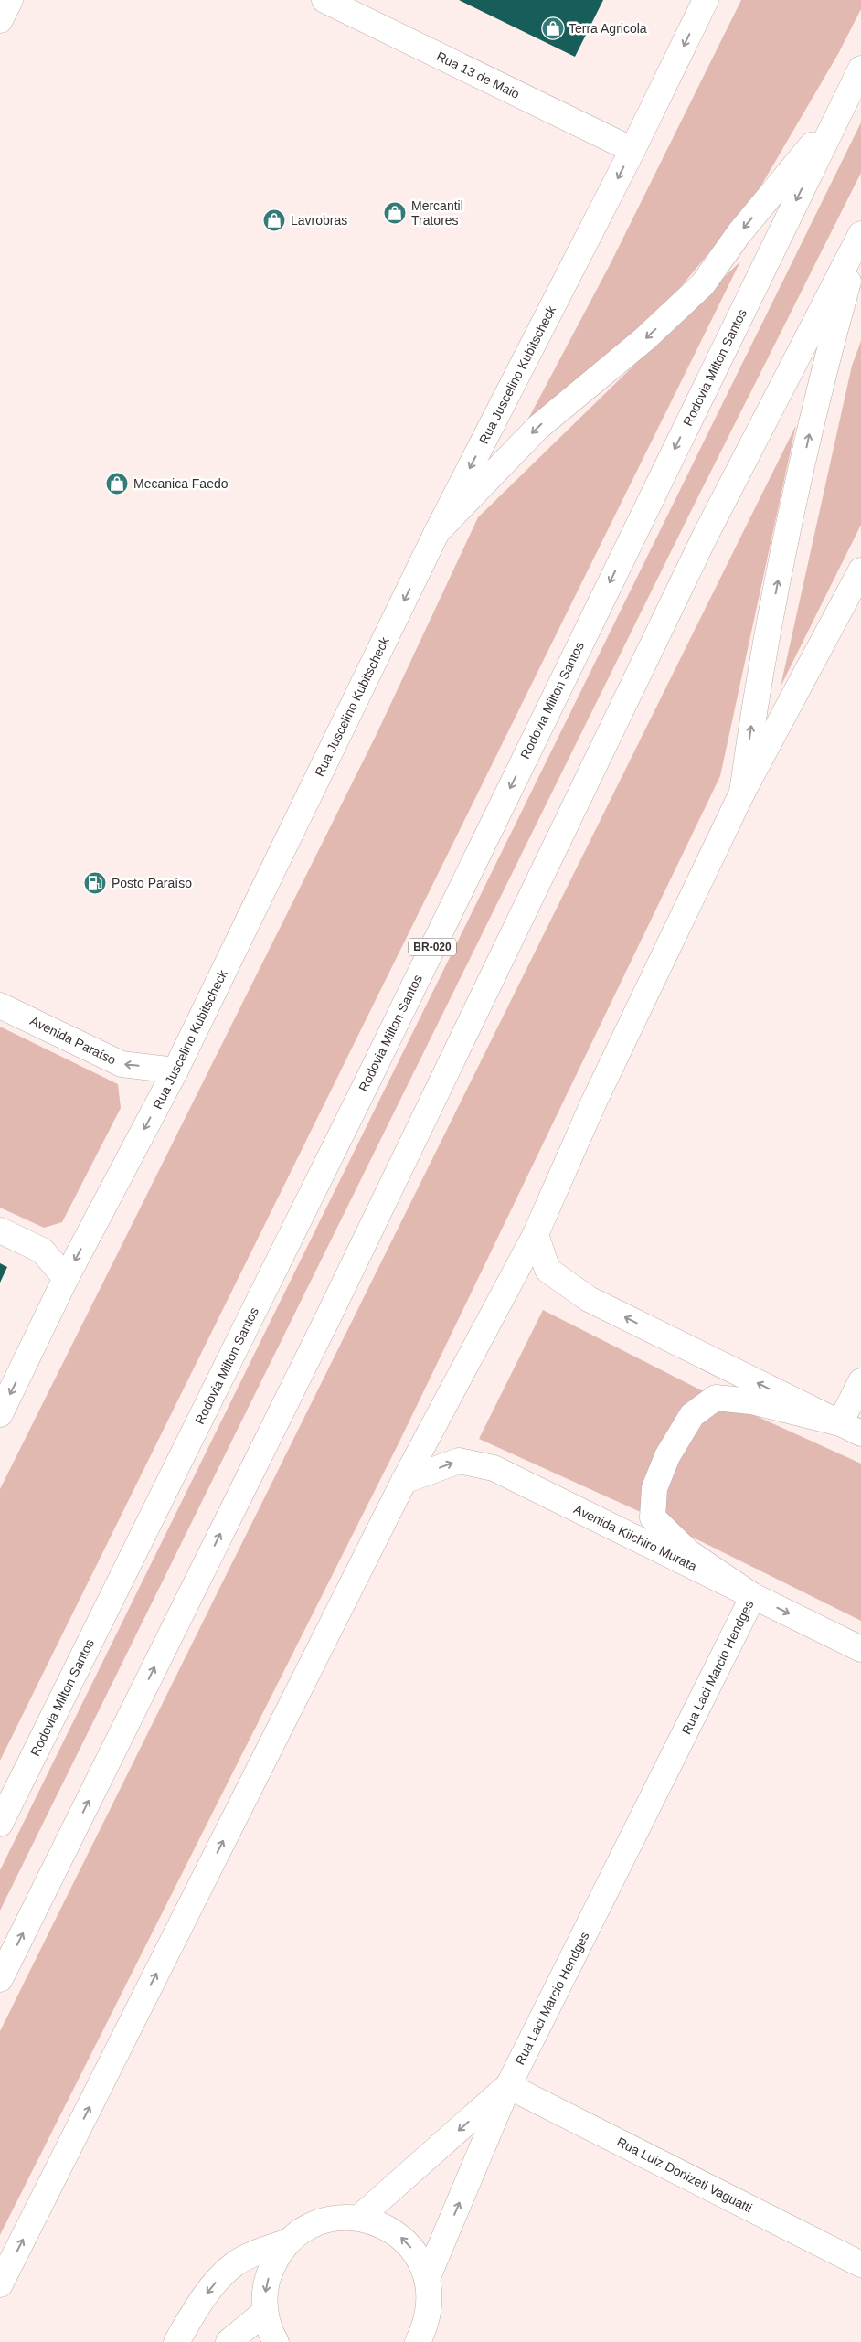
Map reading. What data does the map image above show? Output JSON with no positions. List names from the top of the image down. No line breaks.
{"streets":{"main road":["Rua 13 de Maio","Rodovia Milton Santos","Rua Juscelino Kubitscheck","BR-020","Avenida Paraíso","Avenida Kiichiro Murata","Rua Laci Marcio Hendges","Rua Luiz Donizeti Vaguatti"]},"crossings":[["Rua 13 de Maio","Rua Juscelino Kubitscheck"],["Rua Juscelino Kubitscheck","Avenida Paraíso"],["Avenida Kiichiro Murata","Rua Laci Marcio Hendges"],["Rua Laci Marcio Hendges","Rua Luiz Donizeti Vaguatti"]],"places":{"shop":["Terra Agricola","Mercantil Tratores","Lavrobras","Mecanica Faedo"],"fuel station":["Posto Paraíso"]}}
